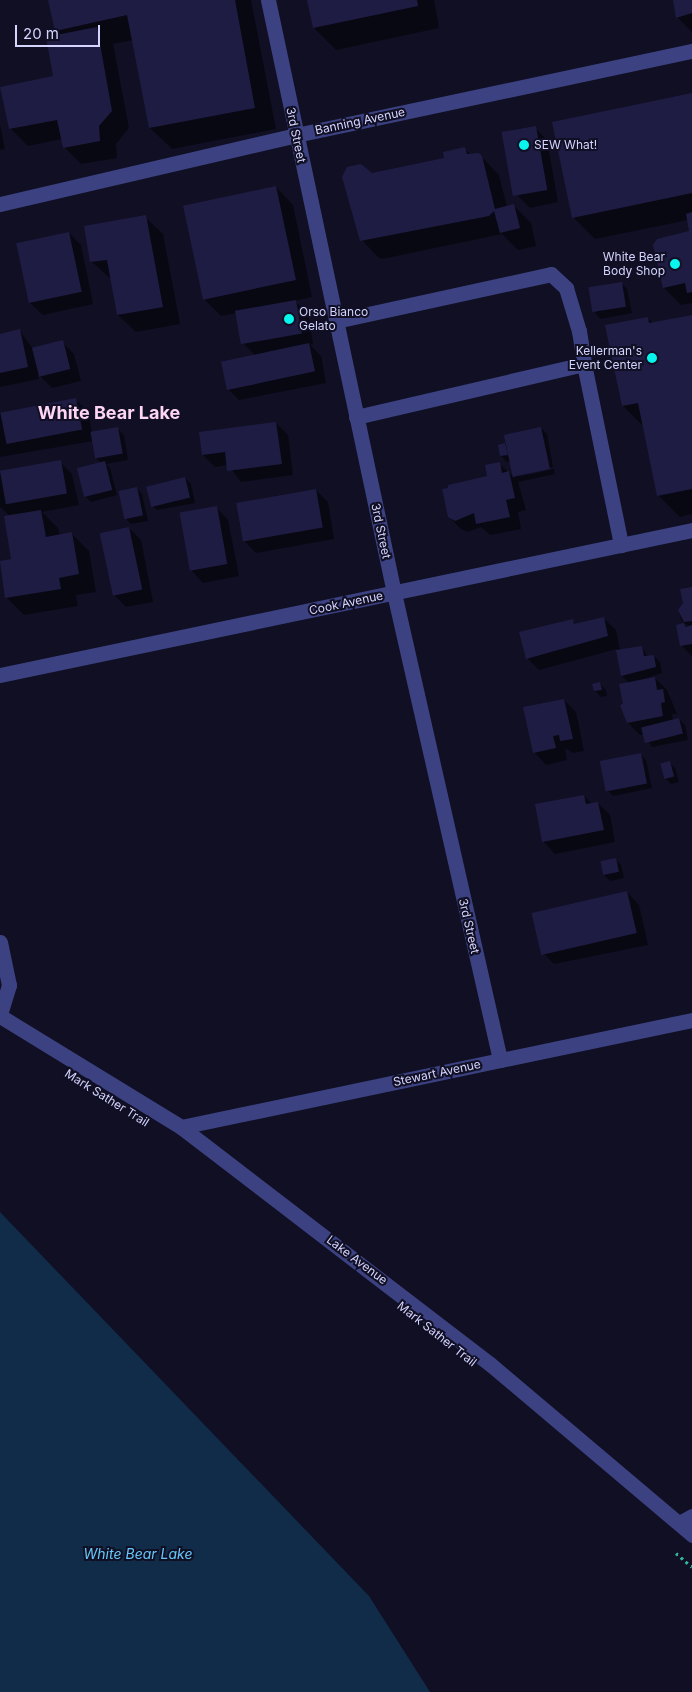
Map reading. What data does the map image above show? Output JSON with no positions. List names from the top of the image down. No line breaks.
{"streets":{"street":["Banning Avenue","3rd Street","Cook Avenue","Stewart Avenue","Lake Avenue"]},"crossings":[["Banning Avenue","3rd Street"],["3rd Street","Cook Avenue"],["3rd Street","Stewart Avenue"],["Stewart Avenue","Lake Avenue"]],"districts":["White Bear Lake"],"water":["White Bear Lake"],"places":["SEW What!","White Bear Body Shop","Orso Bianco Gelato","Kellerman's Event Center"],"scale_bar":"20 m"}
